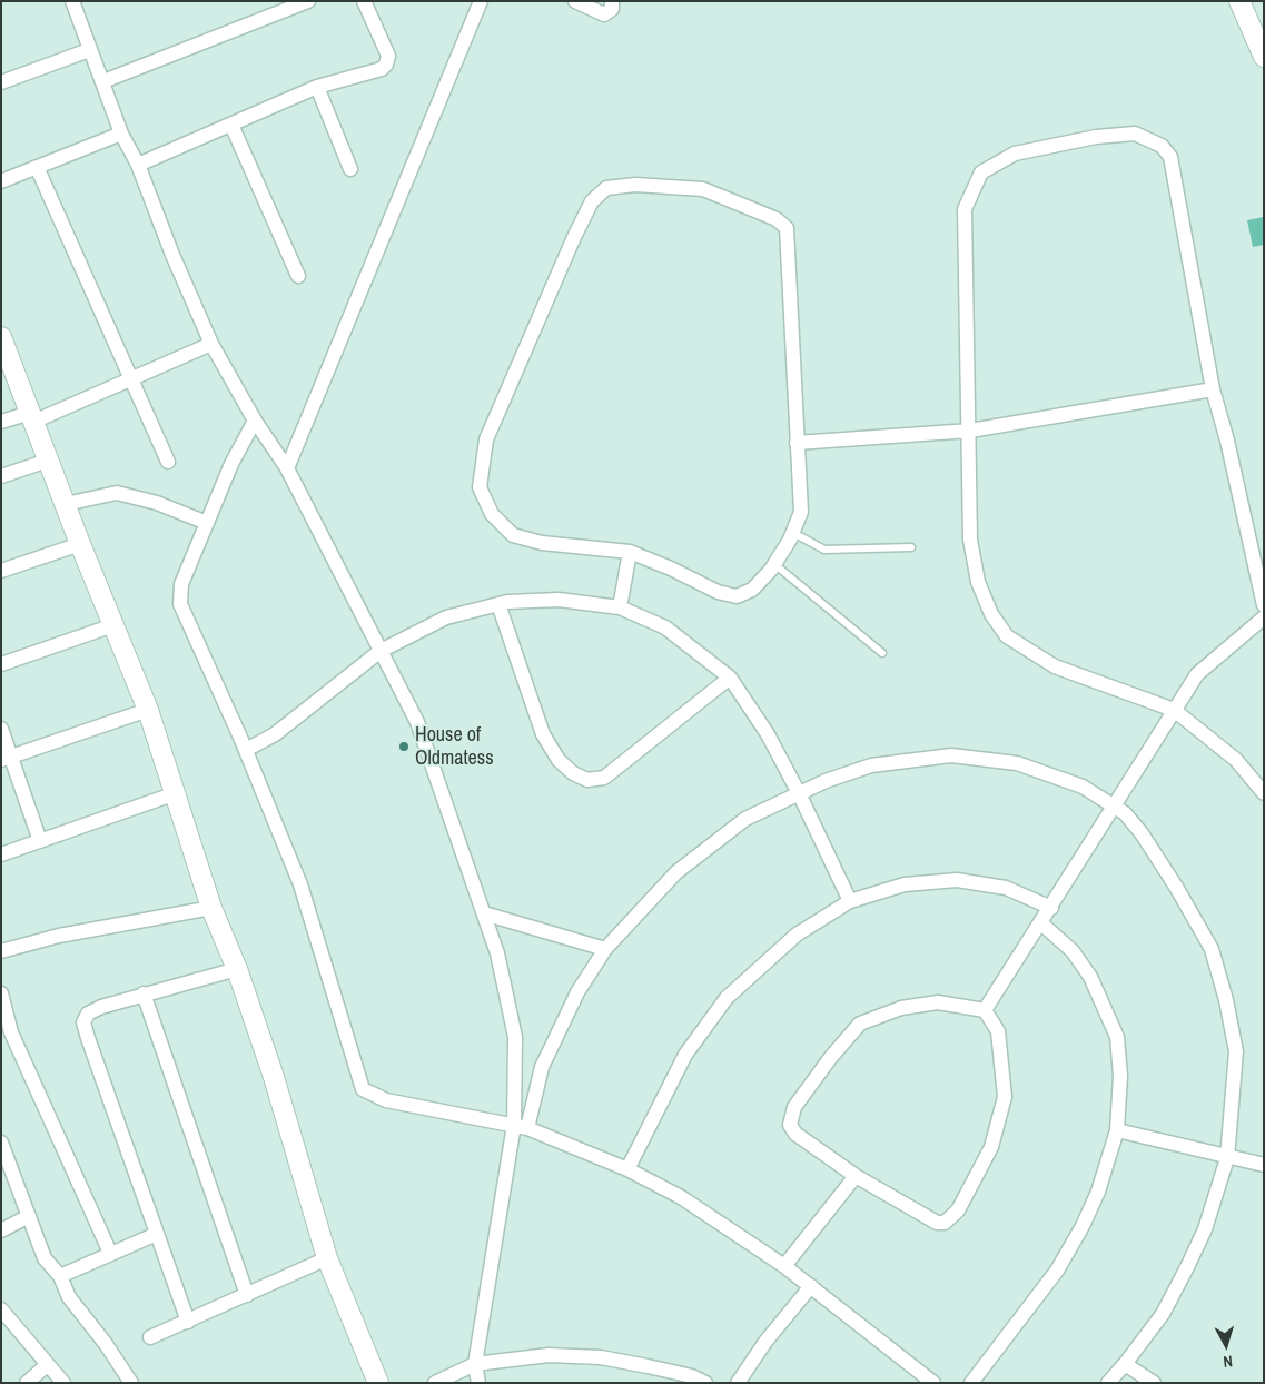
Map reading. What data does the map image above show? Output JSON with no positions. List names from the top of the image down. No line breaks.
{"places":["House of Oldmatess"],"north":"bottom"}
